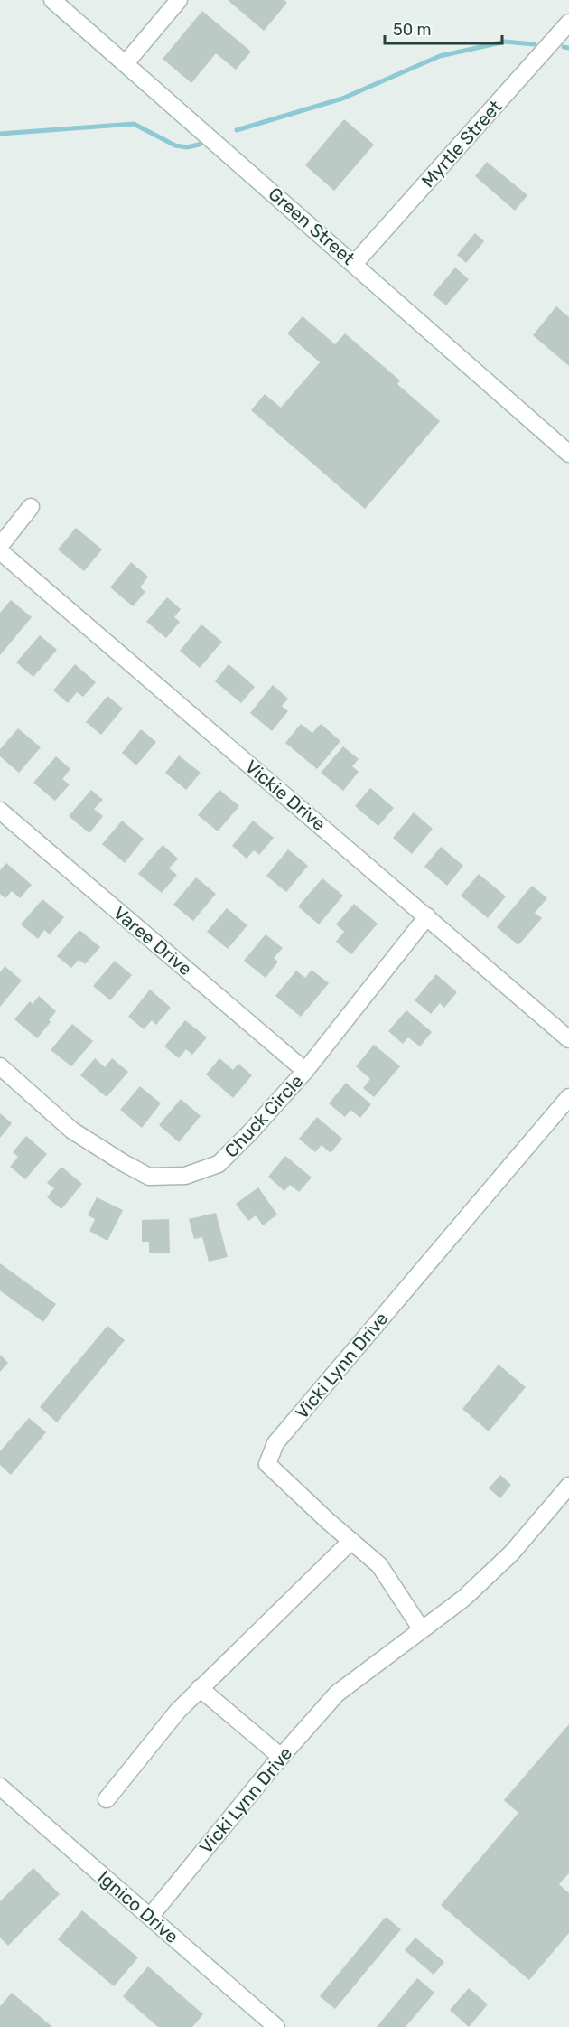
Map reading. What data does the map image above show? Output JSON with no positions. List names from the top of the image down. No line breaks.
{"streets":{"street":["Myrtle Street","Green Street","Vickie Drive","Varee Drive","Chuck Circle","Vicki Lynn Drive","Ignico Drive"]},"crossings":[["Myrtle Street","Green Street"],["Vickie Drive","Chuck Circle"],["Varee Drive","Chuck Circle"],["Vicki Lynn Drive","Ignico Drive"]],"scale_bar":"50 m"}
